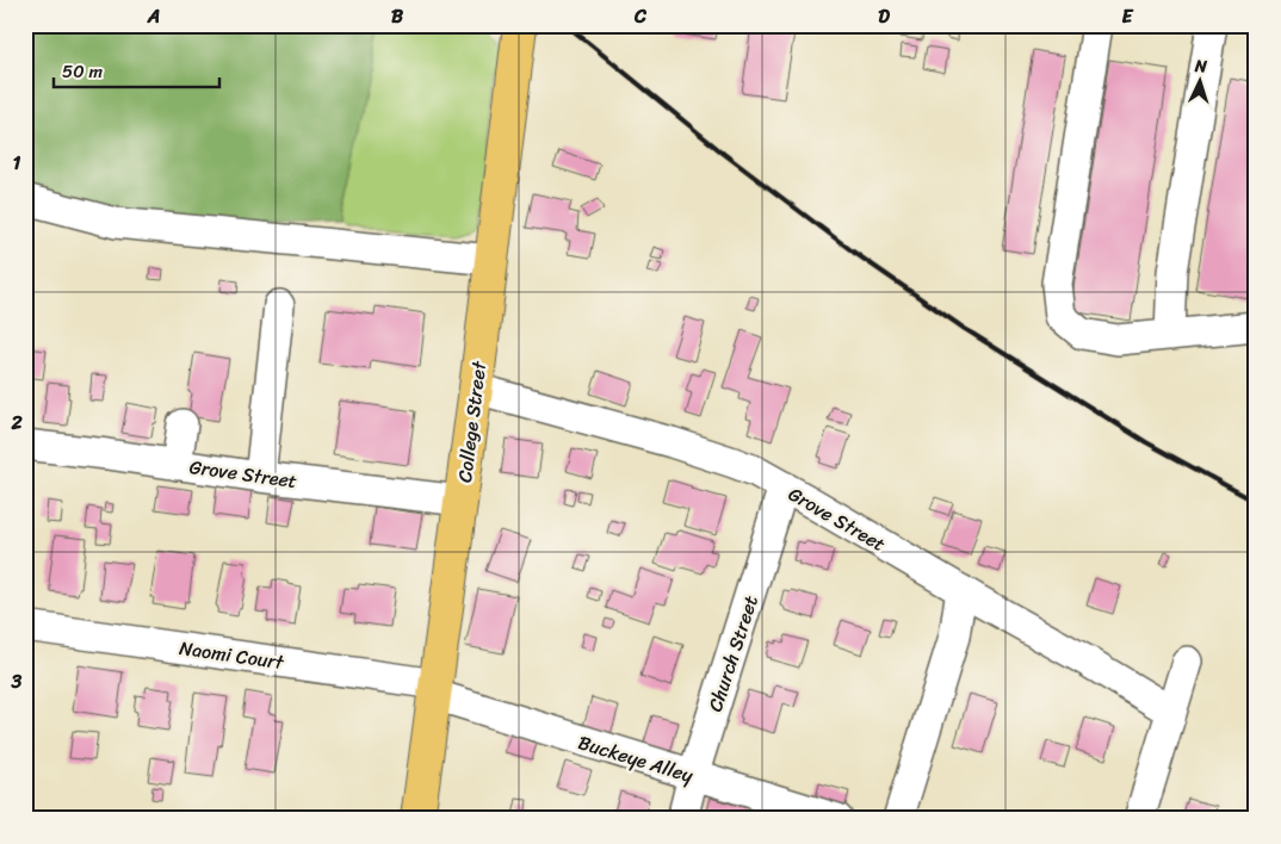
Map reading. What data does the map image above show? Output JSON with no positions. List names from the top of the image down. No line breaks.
{"streets":{"main road":["College Street"],"street":["Grove Street","Church Street","Naomi Court","Buckeye Alley"]},"crossings":[["College Street","Grove Street"],["College Street","Naomi Court"],["College Street","Buckeye Alley"],["Grove Street","Church Street"],["Church Street","Buckeye Alley"],["Naomi Court","Buckeye Alley"]],"scale_bar":"50 m","north":"top","grid":{"columns":["A","B","C","D","E"],"rows":["1","2","3"]}}
